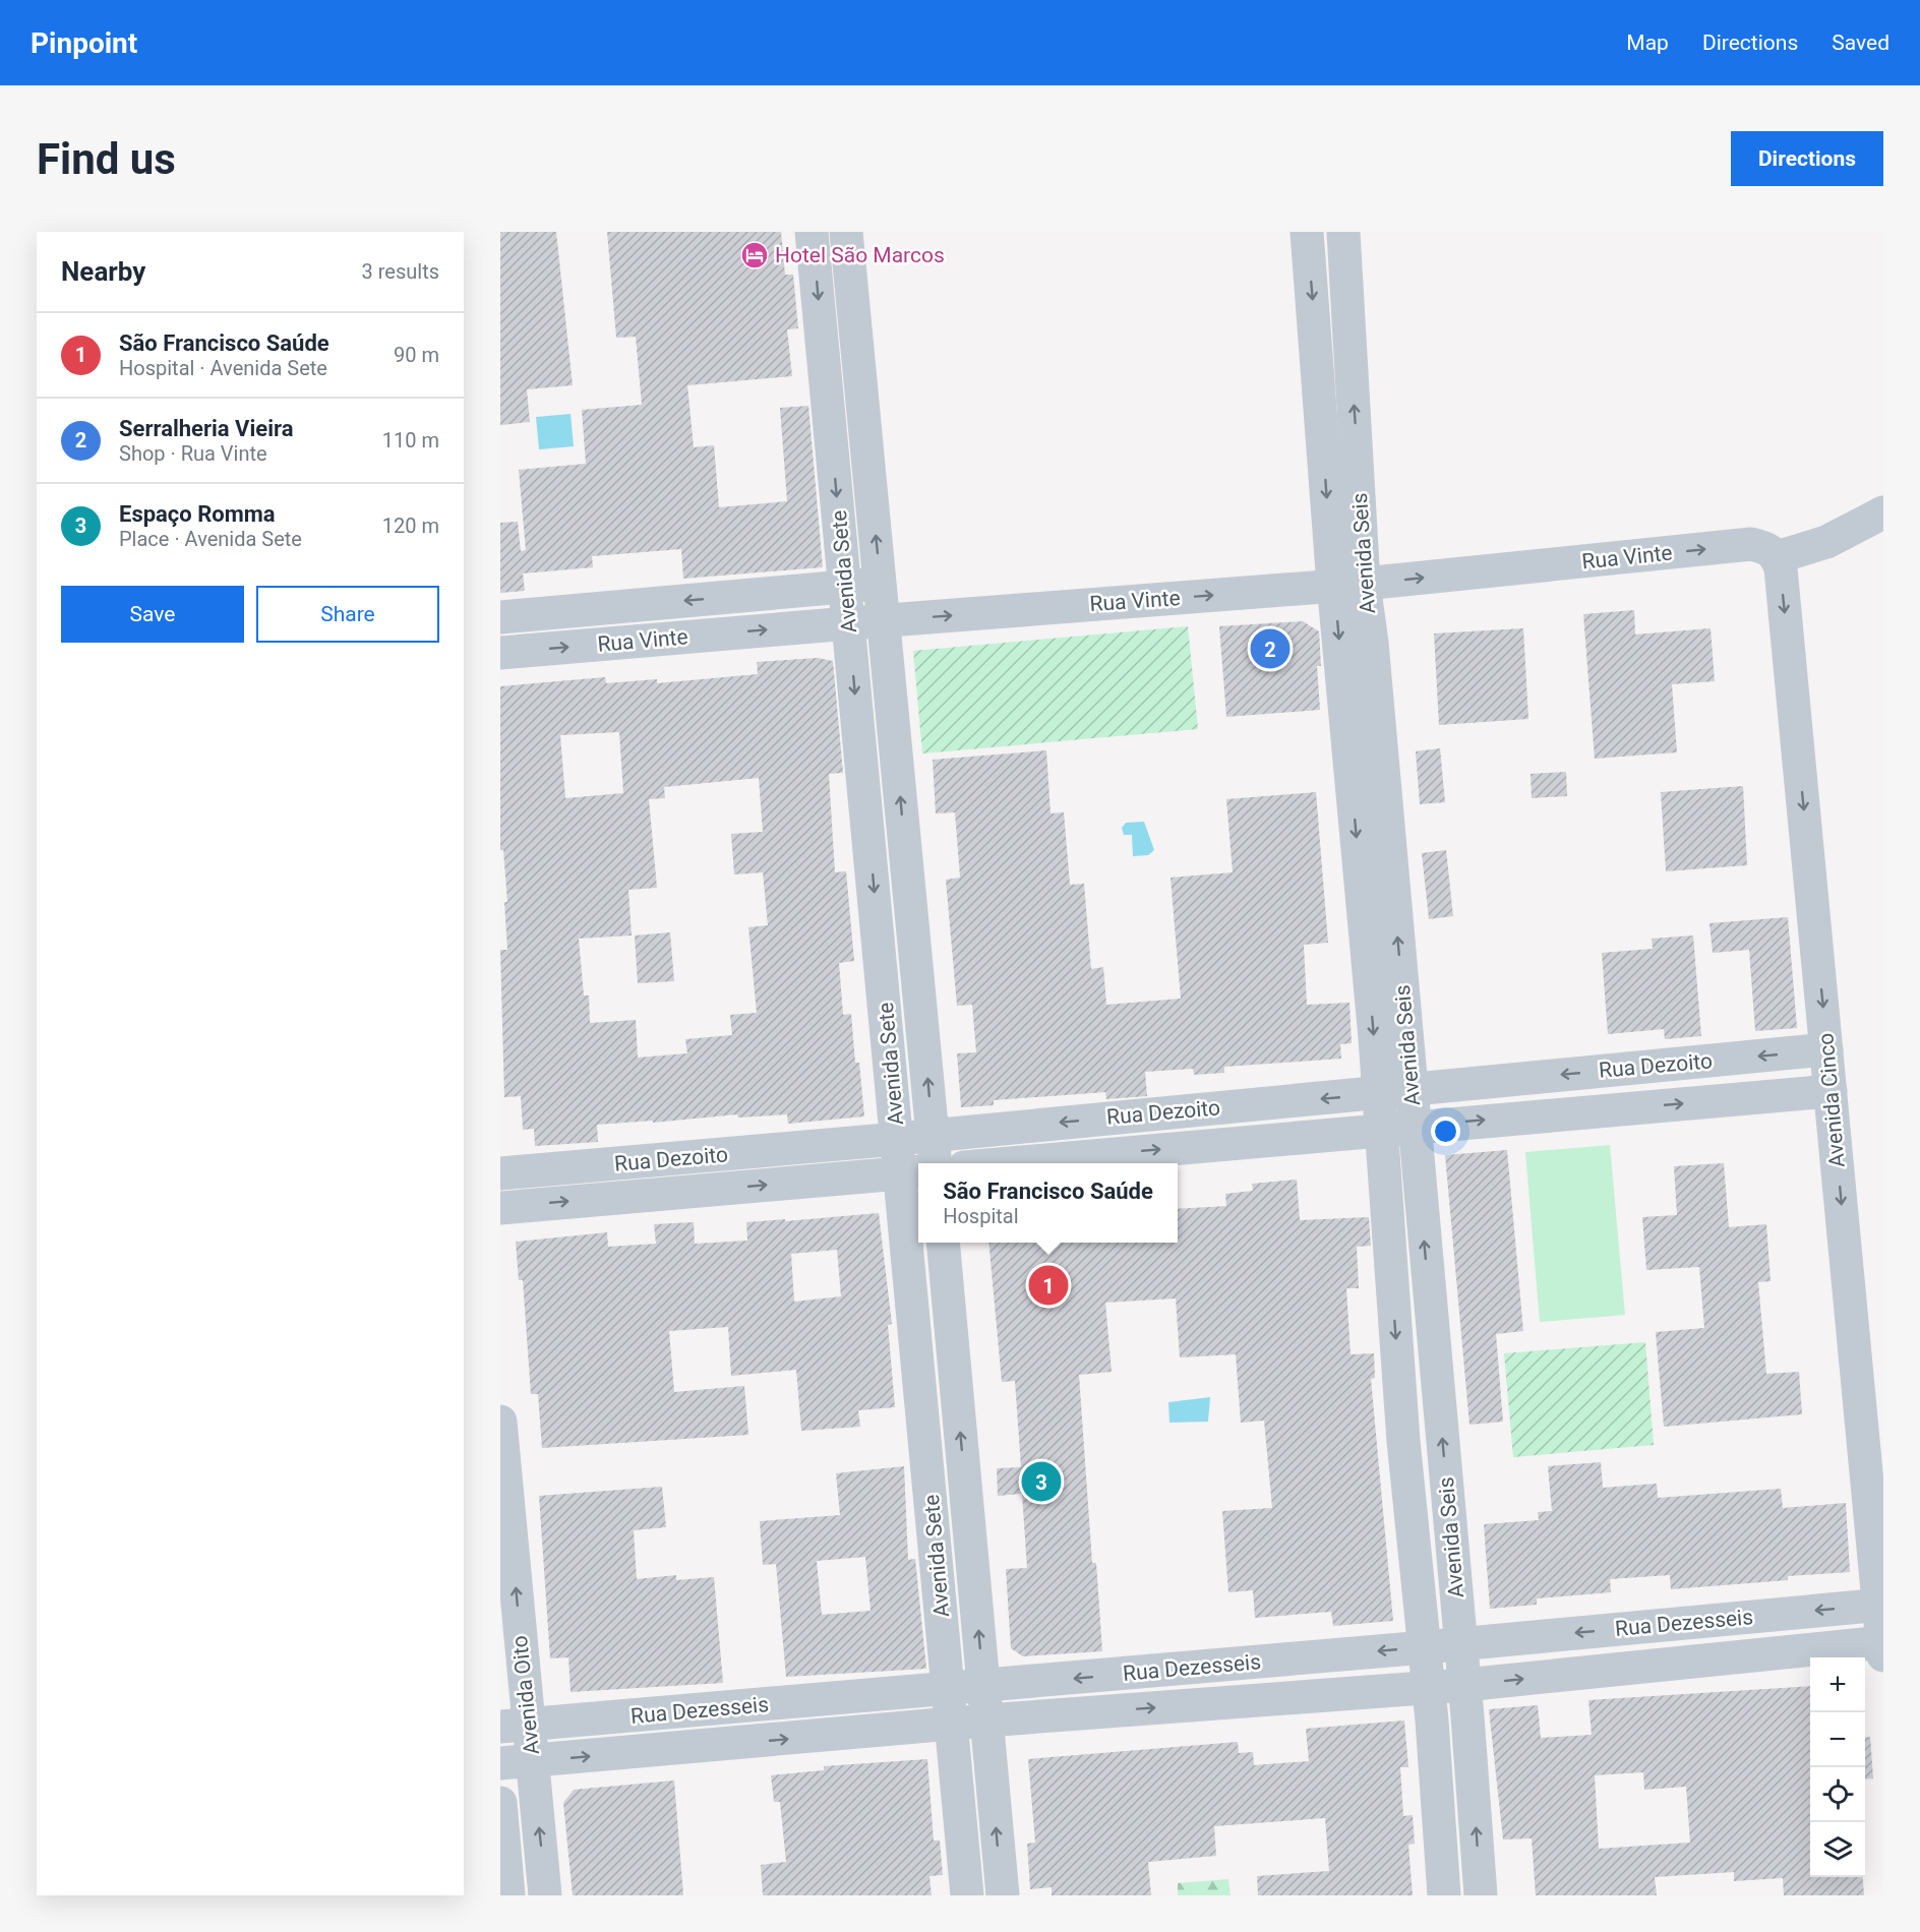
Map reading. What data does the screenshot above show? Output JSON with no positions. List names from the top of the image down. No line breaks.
{"streets":{"street":["Avenida Seis","Rua Vinte","Avenida Sete","Rua Dezoito","Avenida Cinco","Rua Dezesseis","Avenida Oito"]},"crossings":[["Avenida Seis","Rua Vinte"],["Avenida Seis","Rua Dezoito"],["Avenida Seis","Rua Dezesseis"],["Rua Vinte","Avenida Sete"],["Rua Vinte","Avenida Cinco"],["Avenida Sete","Rua Dezoito"],["Avenida Sete","Rua Dezesseis"],["Rua Dezoito","Avenida Cinco"],["Avenida Cinco","Rua Dezesseis"],["Rua Dezesseis","Avenida Oito"]],"one_way":["Avenida Cinco","Avenida Oito"],"places":{"hotel":["Hotel São Marcos"]},"page":{"header":"Pinpoint","nav":["Map","Directions","Saved"],"buttons":["Directions",["Save","Share"]],"title":"Find us","heading":["Nearby","3 results"],"list":[{"mark":"1","name":"São Francisco Saúde","note":"Hospital · Avenida Sete","value":"90 m"},{"mark":"2","name":"Serralheria Vieira","note":"Shop · Rua Vinte","value":"110 m"},{"mark":"3","name":"Espaço Romma","note":"Place · Avenida Sete","value":"120 m"}],"pins":["2","1","3"],"popup":["São Francisco Saúde","Hospital"],"map_buttons":["+","−"]}}
